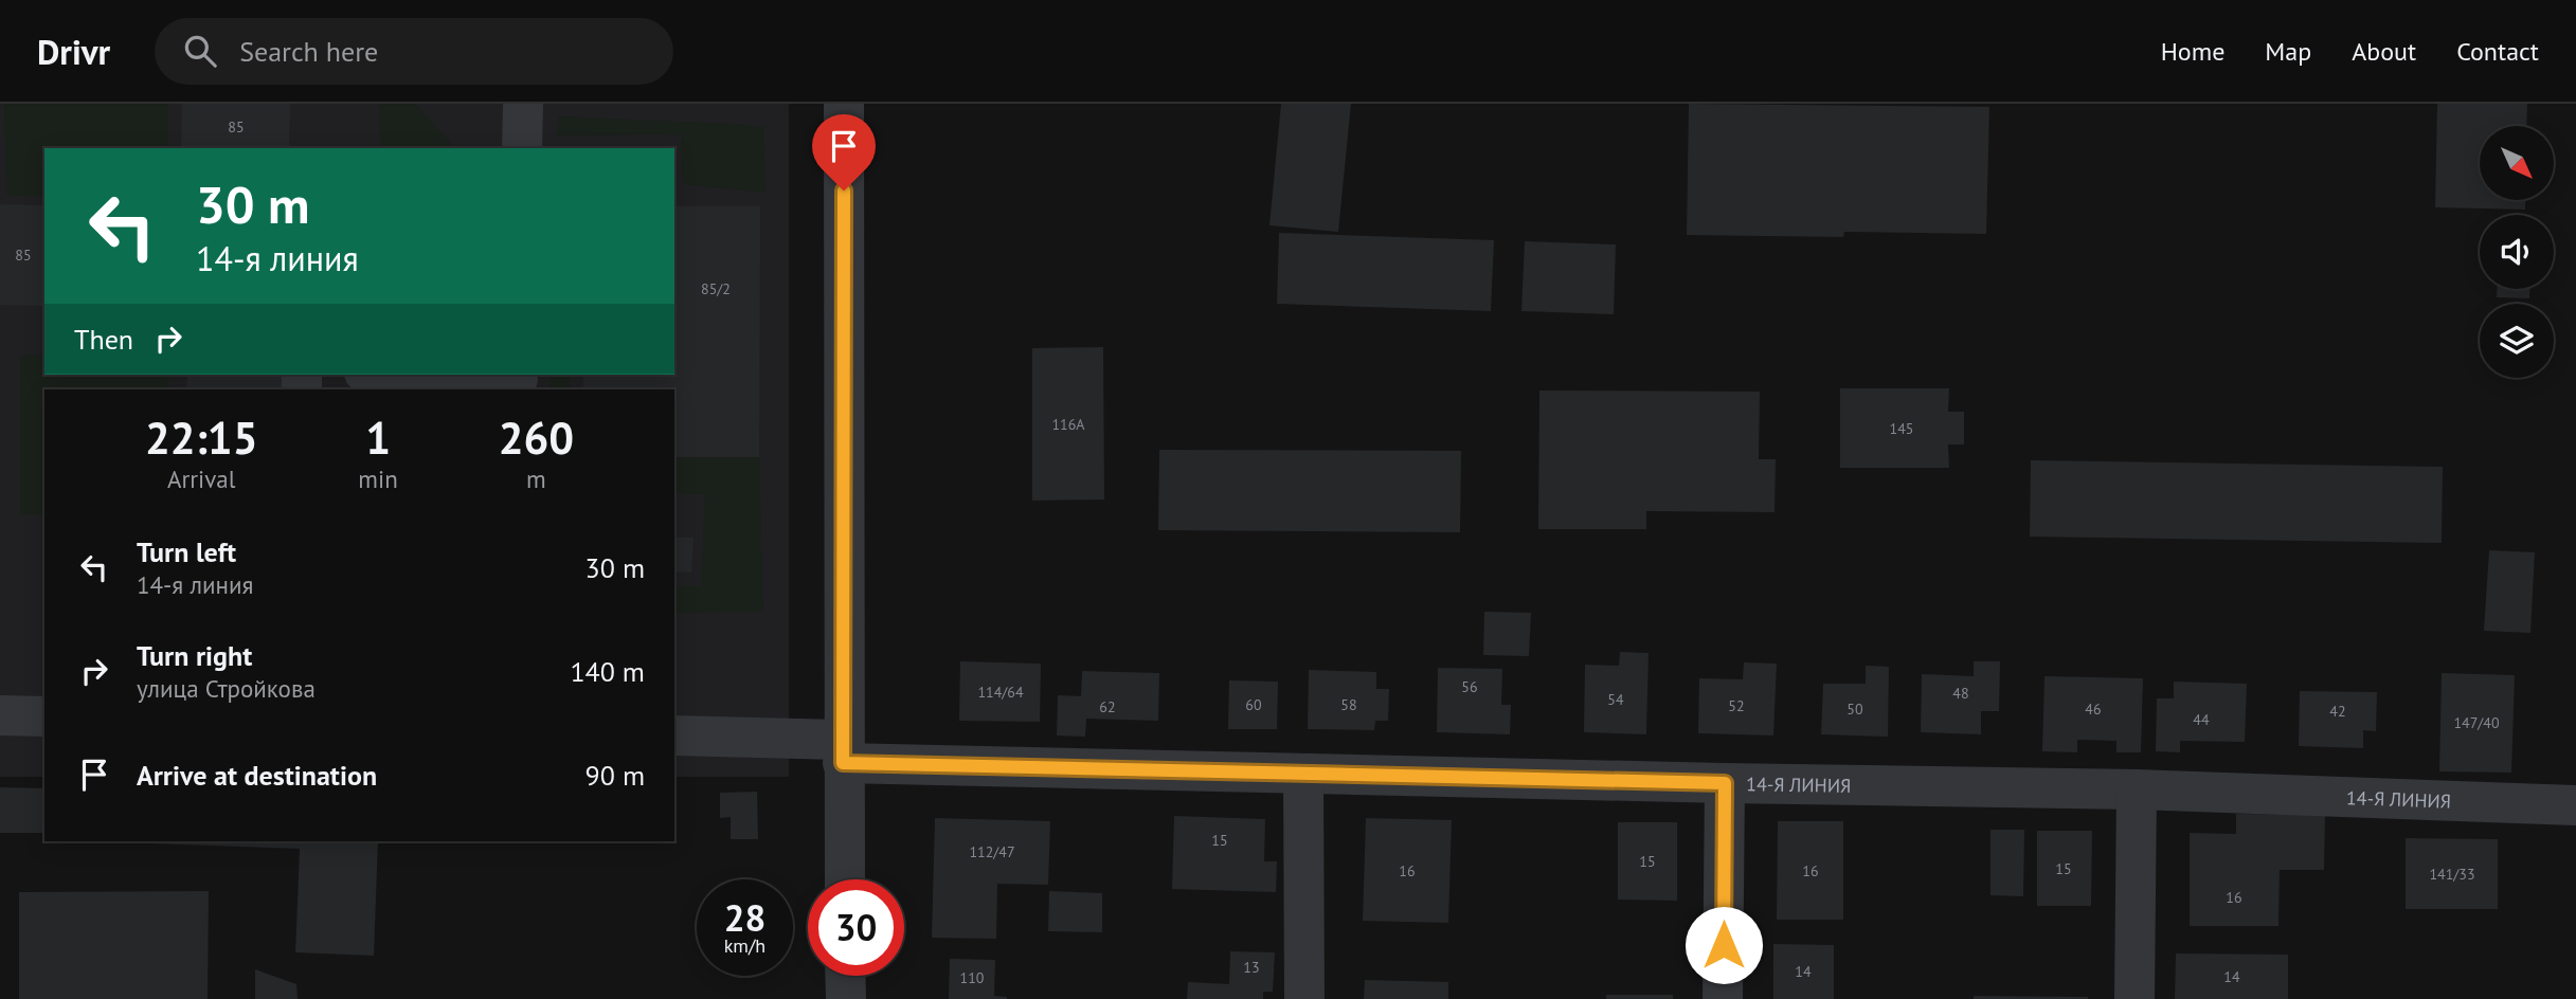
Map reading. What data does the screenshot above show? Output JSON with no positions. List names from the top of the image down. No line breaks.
{"streets":{"street":["14-Я ЛИНИЯ"]},"house_numbers":["85","85","85/2","116А","145","56","114/64","48","54","60","58","52","62","50","46","42","44","147/40","15","112/47","15","15","16","16","141/33","16","13","14","14","110"],"north":"bottom right","page":{"header":"Drivr","search":"Search here","nav":["Home","Map","About","Contact"],"turn":["30 m","14-я линия"],"then":"Then","eta":["22:15","Arrival","1","min","260","m"],"list":[{"name":"Turn left","note":"14-я линия","value":"30 m"},{"name":"Turn right","note":"улица Стройкова","value":"140 m"},{"name":"Arrive at destination","value":"90 m"}],"speed":"28 km/h","limit":"30"}}
